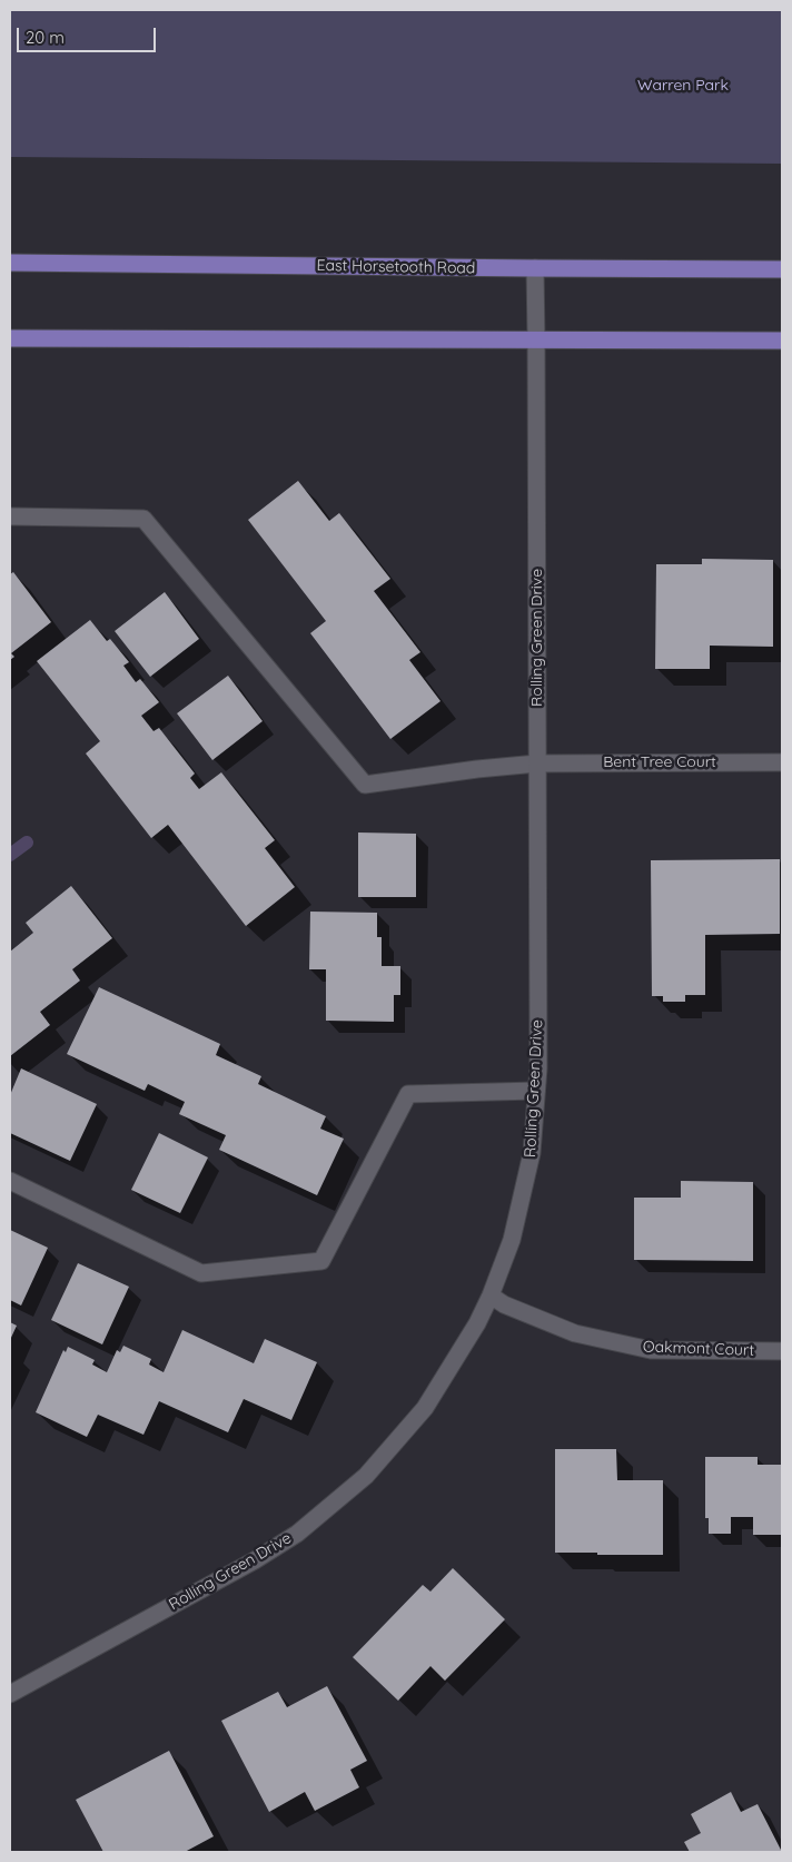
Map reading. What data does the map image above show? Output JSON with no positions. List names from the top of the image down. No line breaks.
{"streets":{"main road":["East Horsetooth Road"],"street":["Rolling Green Drive","Bent Tree Court","Oakmont Court"]},"crossings":[["East Horsetooth Road","Rolling Green Drive"],["Rolling Green Drive","Bent Tree Court"],["Rolling Green Drive","Oakmont Court"]],"parks":["Warren Park"],"scale_bar":"20 m"}
